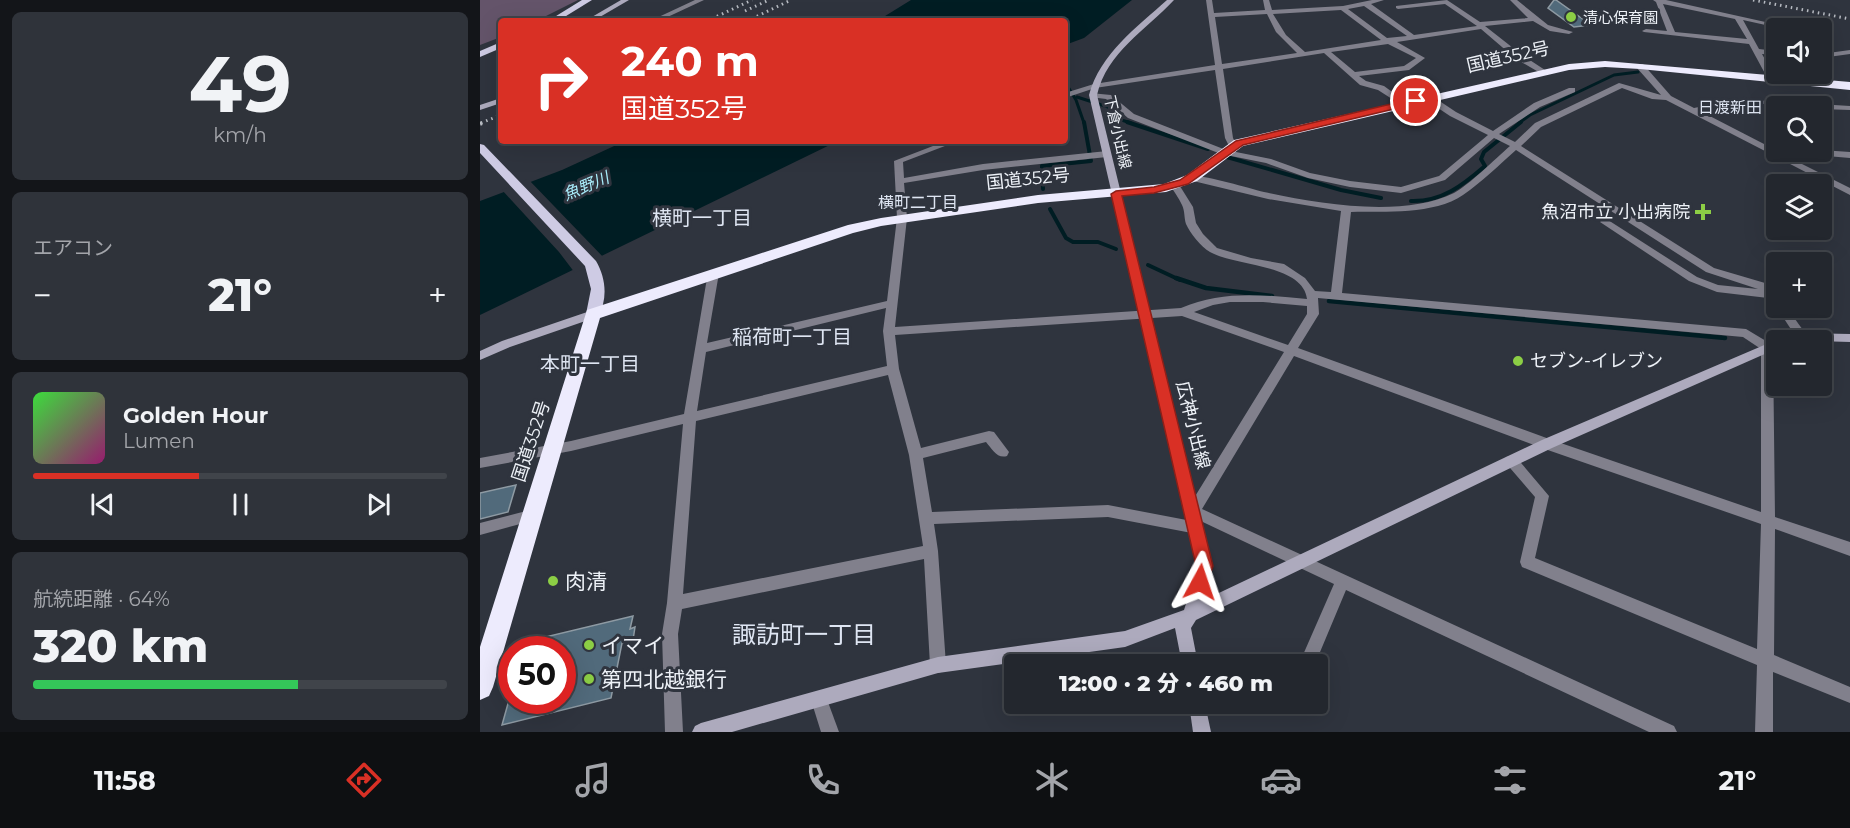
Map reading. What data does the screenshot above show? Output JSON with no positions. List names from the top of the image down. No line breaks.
{"streets":{"highway":["国道352号"],"main road":["下倉小出線","広神小出線"]},"crossings":[["国道352号","下倉小出線"],["国道352号","広神小出線"],["下倉小出線","広神小出線"]],"districts":["日渡新田","横町二丁目","横町一丁目","稲荷町一丁目","本町一丁目","諏訪町一丁目"],"water":["魚野川"],"places":{"other":["清心保育園","セブン-イレブン","肉清","イマイ","第四北越銀行"],"health":["魚沼市立 小出病院"]},"page":{"tile":[["49","km/h"],"エアコン",["航続距離 · 64%","320 km"]],"map_buttons":["+","−"],"turn":["240 m","国道352号"],"heat":["−","21°","+"],"song":["Golden Hour","Lumen"],"limit":"50","trip":"12:00 · 2 分 · 460 m","tabs":["11:58","21°"]}}
